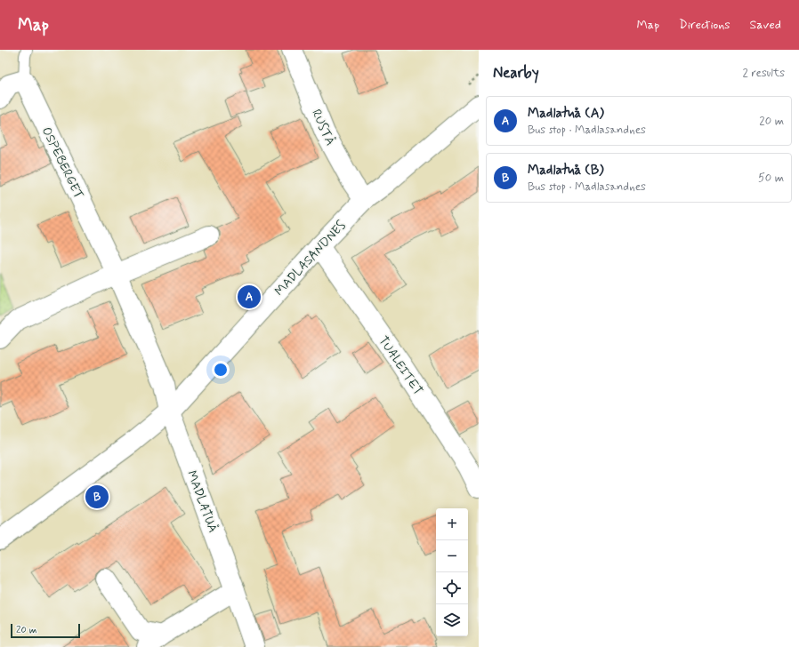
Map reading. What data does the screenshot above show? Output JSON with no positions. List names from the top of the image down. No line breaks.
{"streets":{"street":["RUSTÅ","OSPEBERGET","MADLASANDNES","TUALEITET","MADLATUÅ"]},"crossings":[["RUSTÅ","MADLASANDNES"],["OSPEBERGET","MADLASANDNES"],["OSPEBERGET","MADLATUÅ"],["MADLASANDNES","TUALEITET"],["MADLASANDNES","MADLATUÅ"]],"scale_bar":"20 m","page":{"header":"Map","nav":["Map","Directions","Saved"],"heading":["Nearby","2 results"],"list":[{"mark":"A","name":"Madlatuå (A)","note":"Bus stop · Madlasandnes","value":"20 m"},{"mark":"B","name":"Madlatuå (B)","note":"Bus stop · Madlasandnes","value":"50 m"}],"pins":["A","B"],"map_buttons":["+","−"],"scale":"20 m"}}
